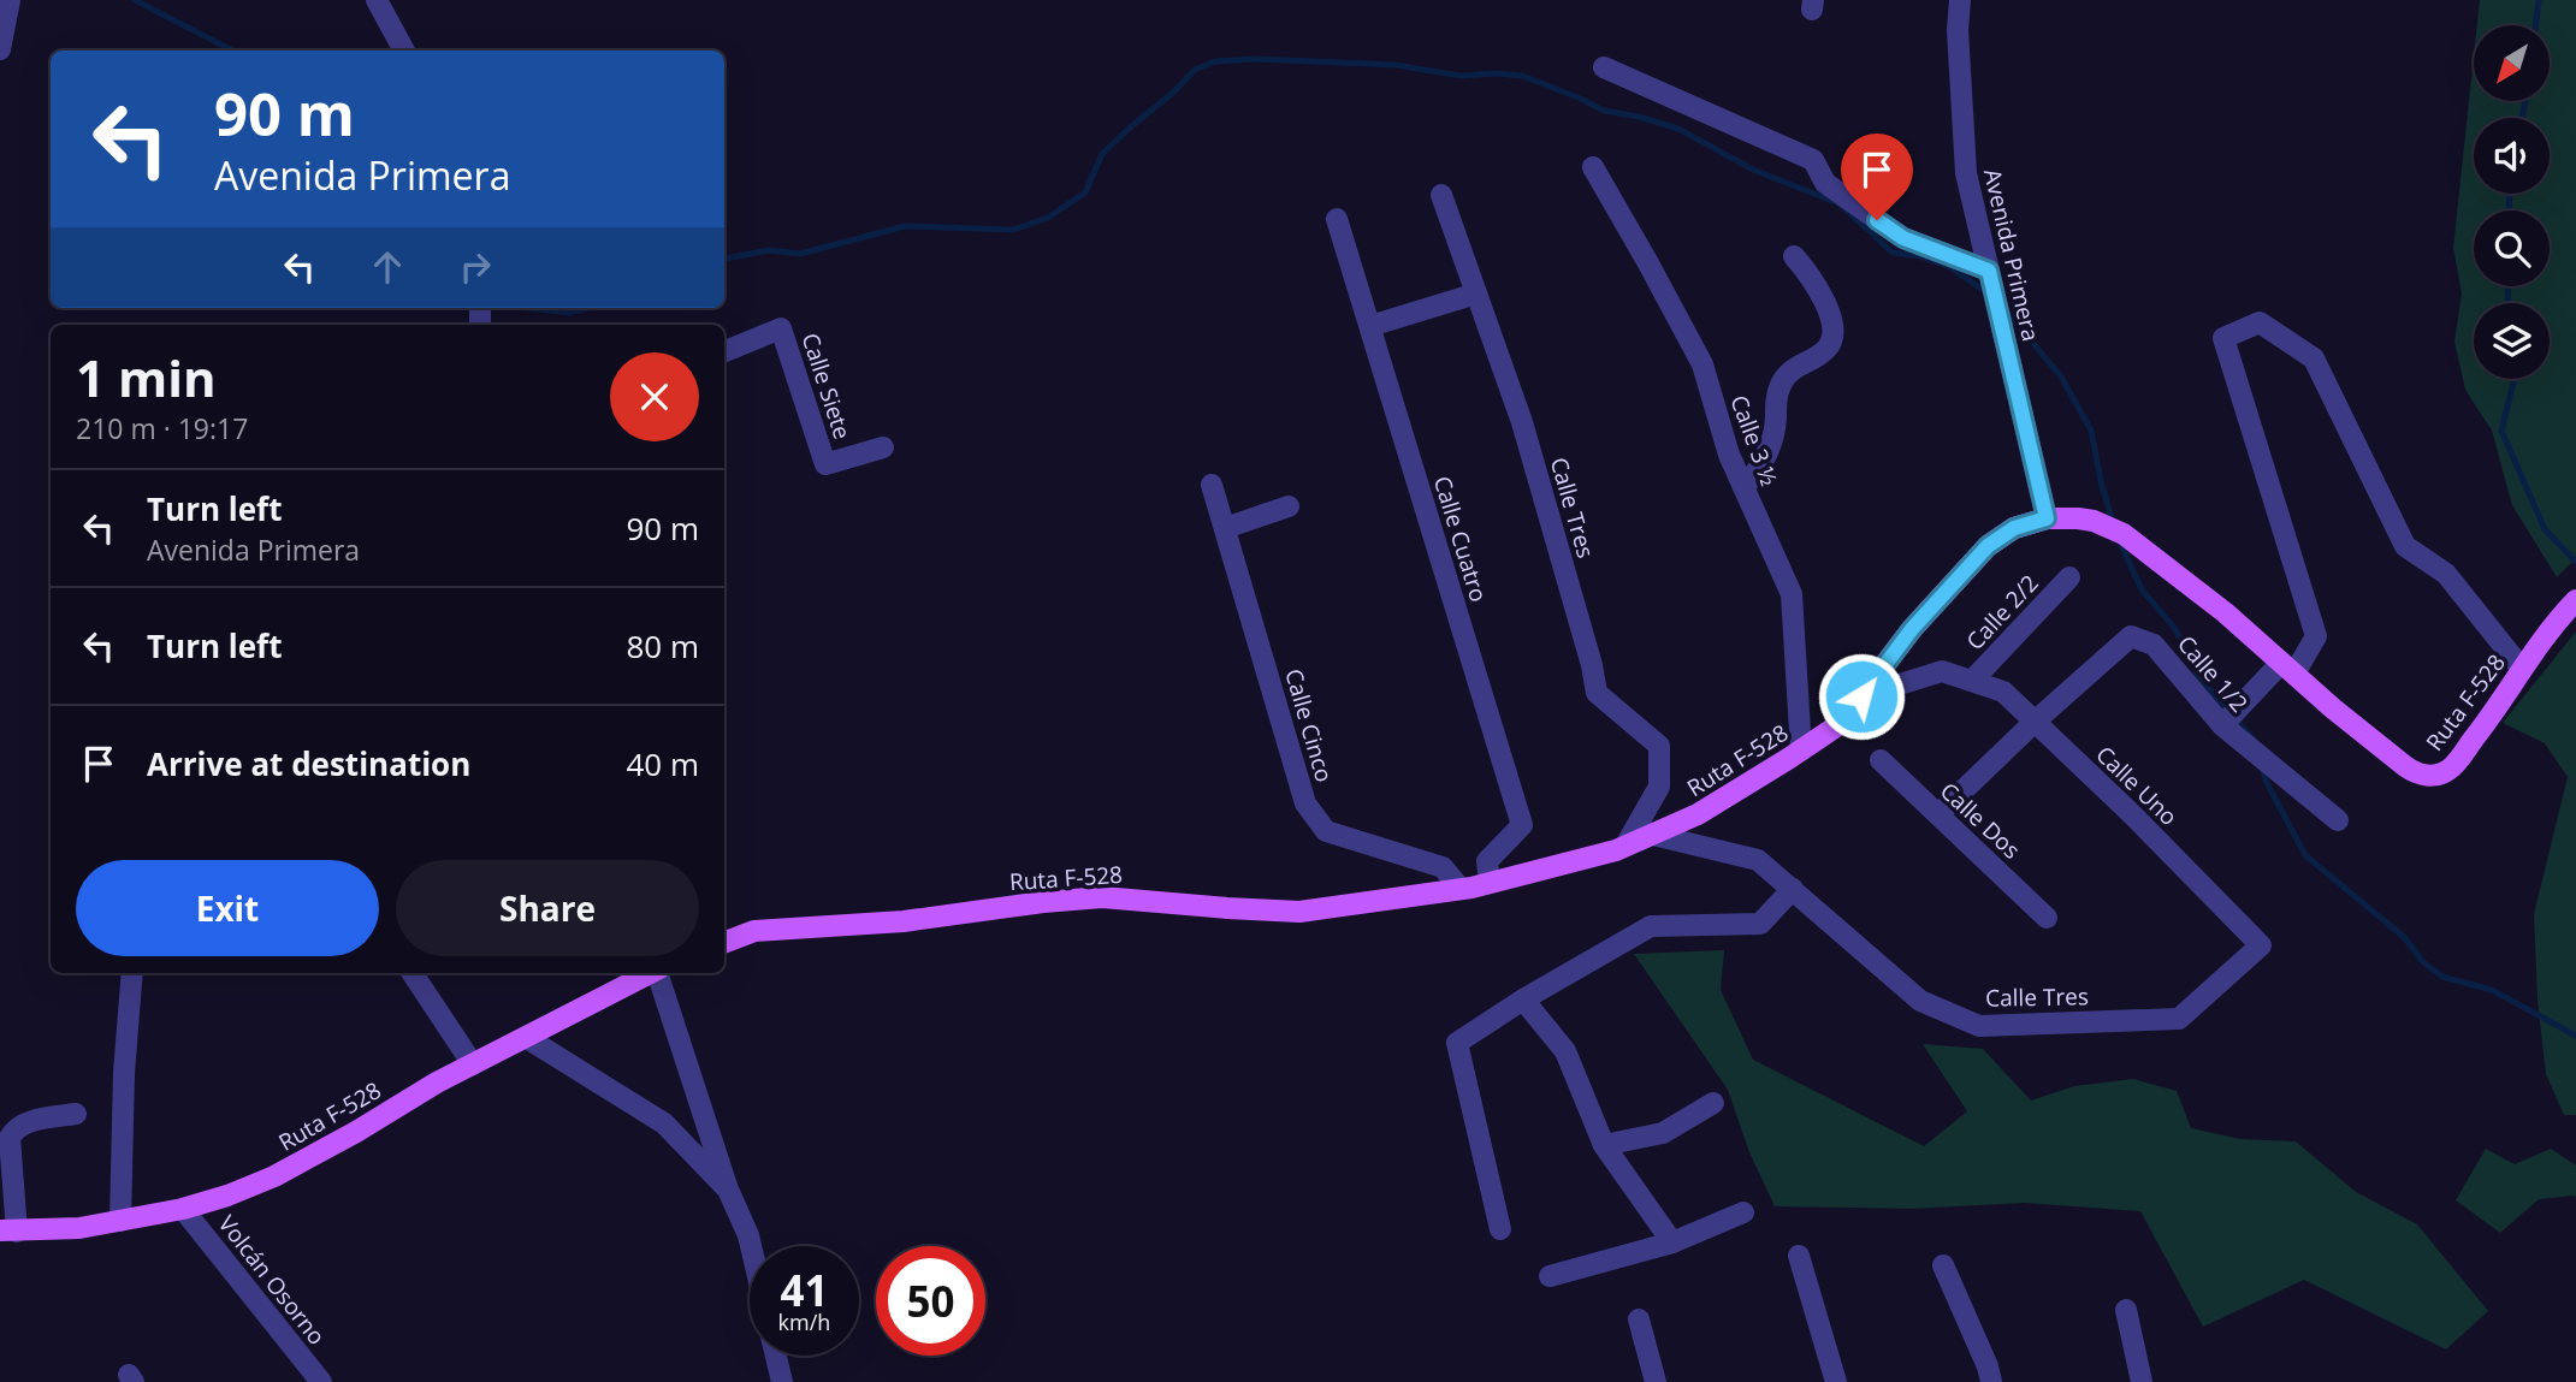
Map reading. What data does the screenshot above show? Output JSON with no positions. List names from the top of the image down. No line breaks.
{"streets":{"main road":["Ruta F-528"],"street":["Avenida Primera","Calle Siete","Calle 3 ½","Calle Tres","Calle Cuatro","Calle 2/2","Calle 1/2","Calle Cinco","Calle Uno","Calle Dos","Volcán Osorno"]},"crossings":[["Avenida Primera","Ruta F-528"],["Calle 3 ½","Ruta F-528"],["Calle Tres","Ruta F-528"],["Calle Tres","Calle Uno"],["Calle Cuatro","Ruta F-528"],["Calle 2/2","Calle Uno"],["Calle 1/2","Calle Uno"],["Calle 1/2","Calle Dos"],["Ruta F-528","Calle Cinco"],["Ruta F-528","Calle Uno"],["Ruta F-528","Volcán Osorno"]],"north":"bottom left","page":{"turn":["90 m","Avenida Primera"],"heading":["1 min","210 m · 19:17"],"list":[{"name":"Turn left","note":"Avenida Primera","value":"90 m"},{"name":"Turn left","value":"80 m"},{"name":"Arrive at destination","value":"40 m"}],"buttons":["Exit","Share"],"speed":"41 km/h","limit":"50"}}
